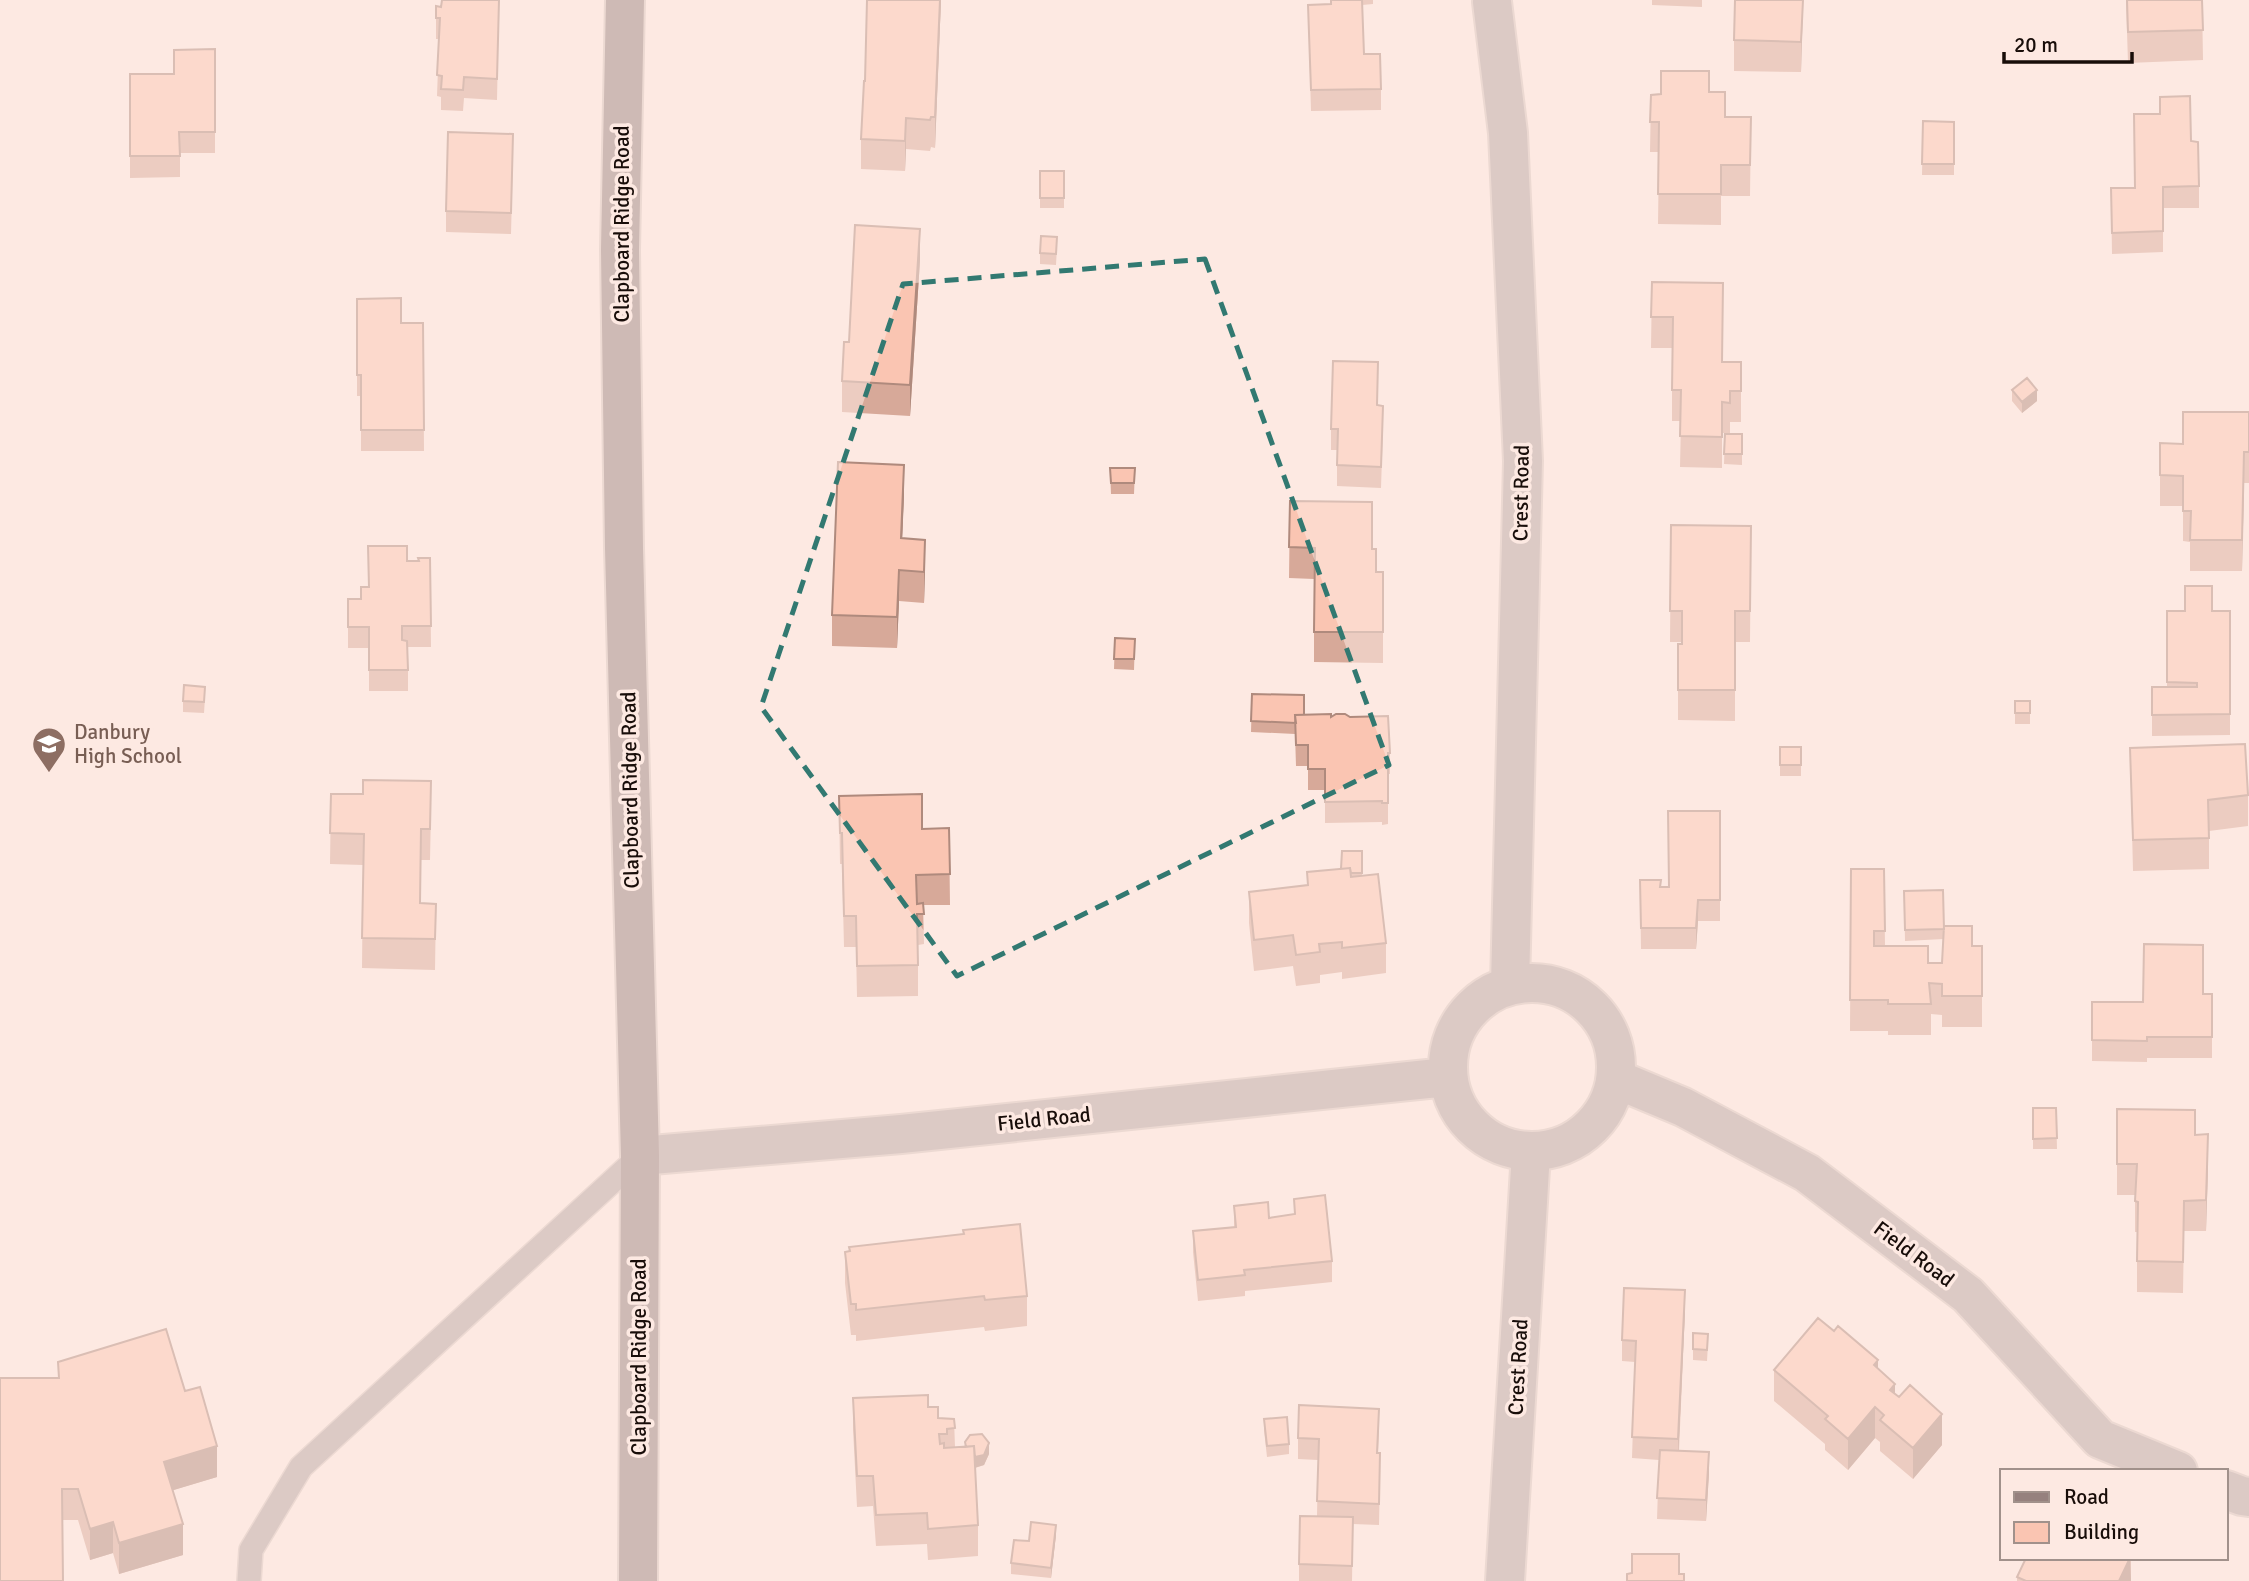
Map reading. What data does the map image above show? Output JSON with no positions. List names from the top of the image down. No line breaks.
{"streets":{"main road":["Clapboard Ridge Road"],"street":["Crest Road","Field Road"]},"crossings":[["Clapboard Ridge Road","Field Road"],["Crest Road","Field Road"]],"places":{"school or university":["Danbury High School"]},"legend":["Road","Building"],"scale_bar":"20 m"}
